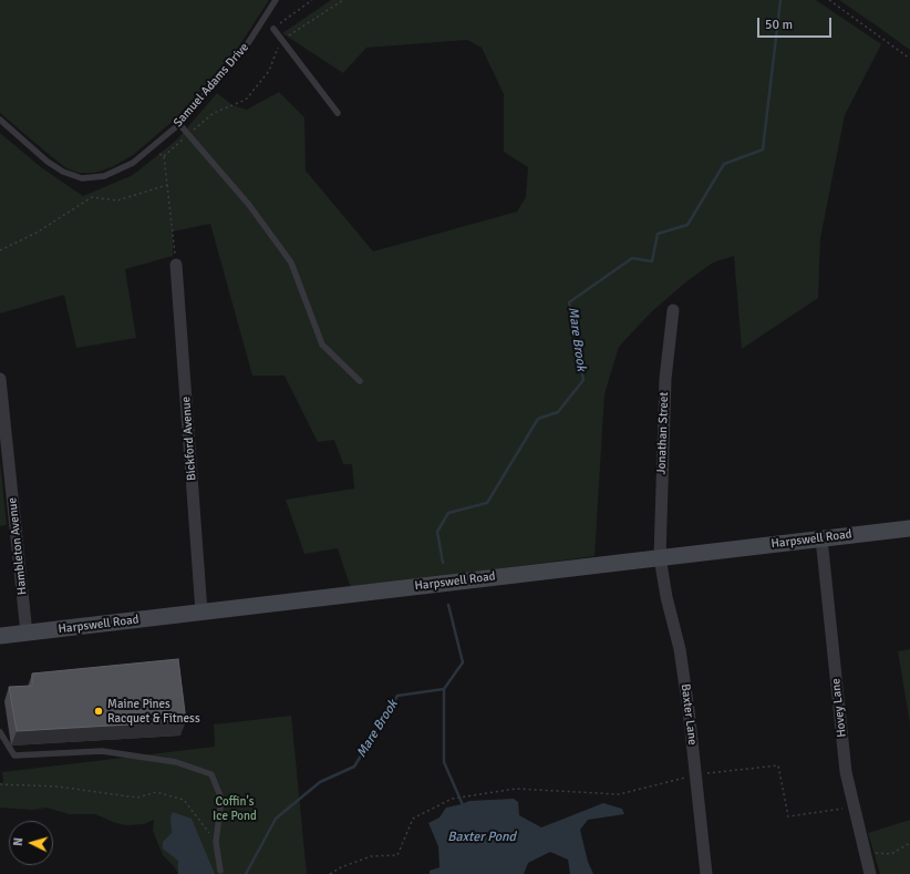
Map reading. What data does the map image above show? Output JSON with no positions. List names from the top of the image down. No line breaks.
{"streets":{"main road":["Harpswell Road"],"street":["Jonathan Street","Bickford Avenue","Hambleton Avenue","Hovey Lane","Baxter Lane"],"lane":["Samuel Adams Drive"]},"crossings":[["Jonathan Street","Harpswell Road"],["Jonathan Street","Baxter Lane"],["Bickford Avenue","Harpswell Road"],["Harpswell Road","Hambleton Avenue"],["Harpswell Road","Hovey Lane"],["Harpswell Road","Baxter Lane"]],"water":["Mare Brook","Baxter Pond"],"parks":["Coffin's Ice Pond"],"places":["Maine Pines Racquet & Fitness"],"scale_bar":"50 m","north":"left"}
